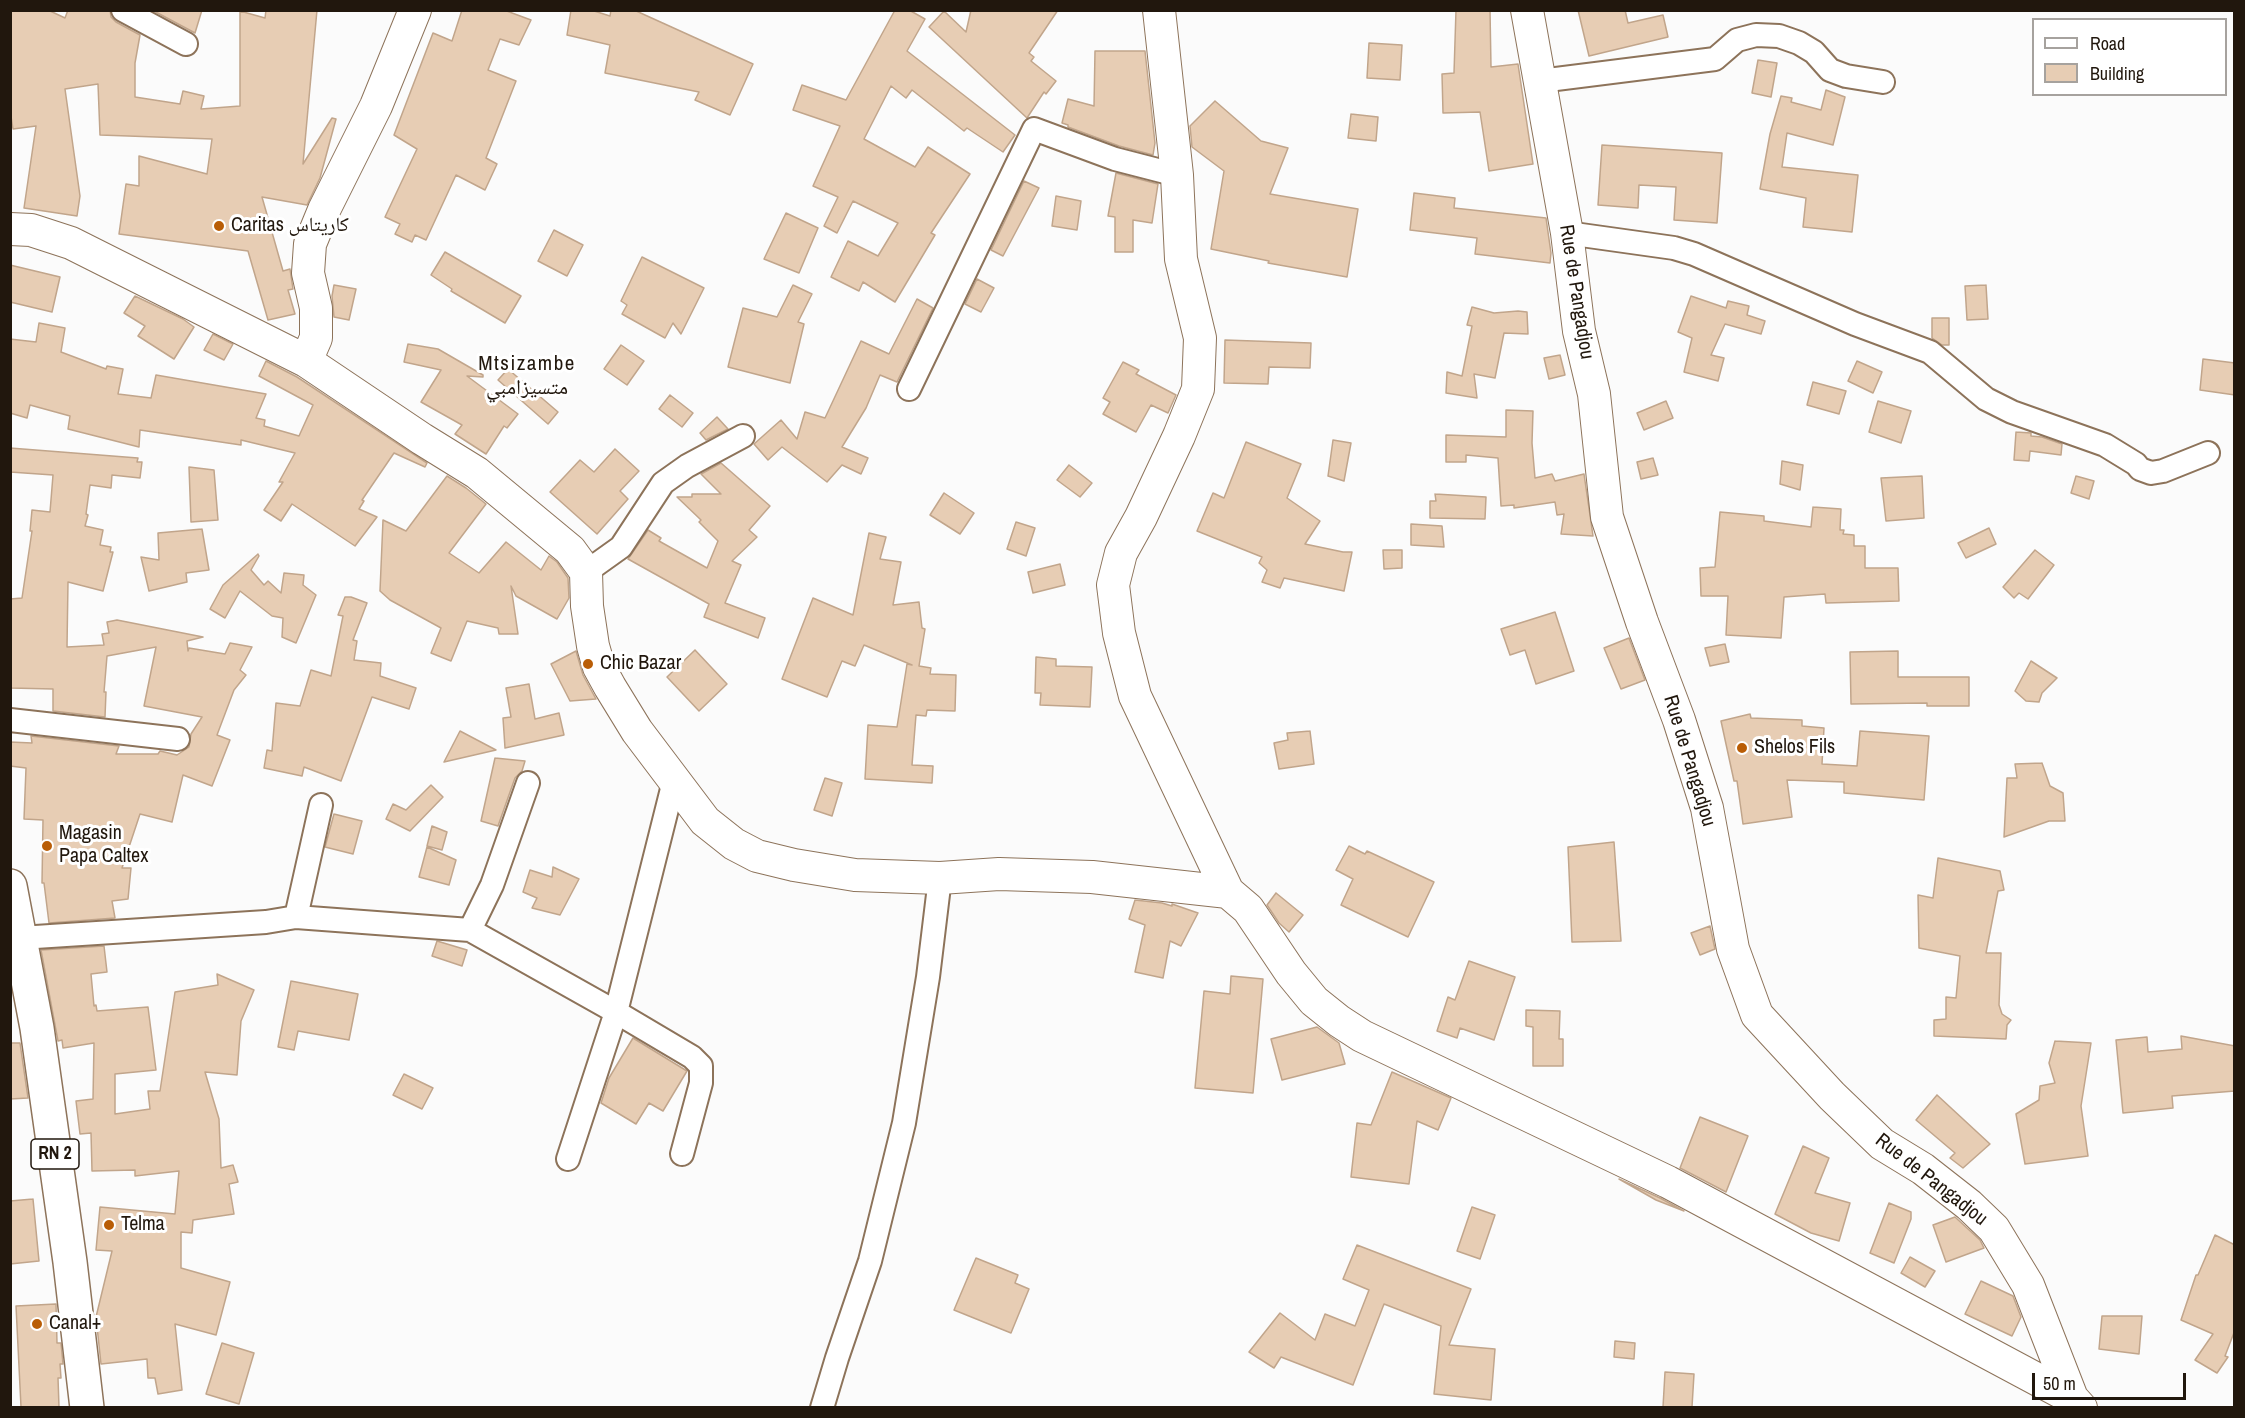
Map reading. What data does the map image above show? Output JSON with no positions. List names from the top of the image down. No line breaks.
{"streets":{"main road":["RN 2"],"street":["Rue de Pangadjou"]},"districts":["Mtsizambe متسيزامبي"],"places":["Caritas كاريتاس","Chic Bazar","Shelos Fils","Magasin Papa Caltex","Telma","Canal+"],"legend":["Road","Building"],"scale_bar":"50 m"}
